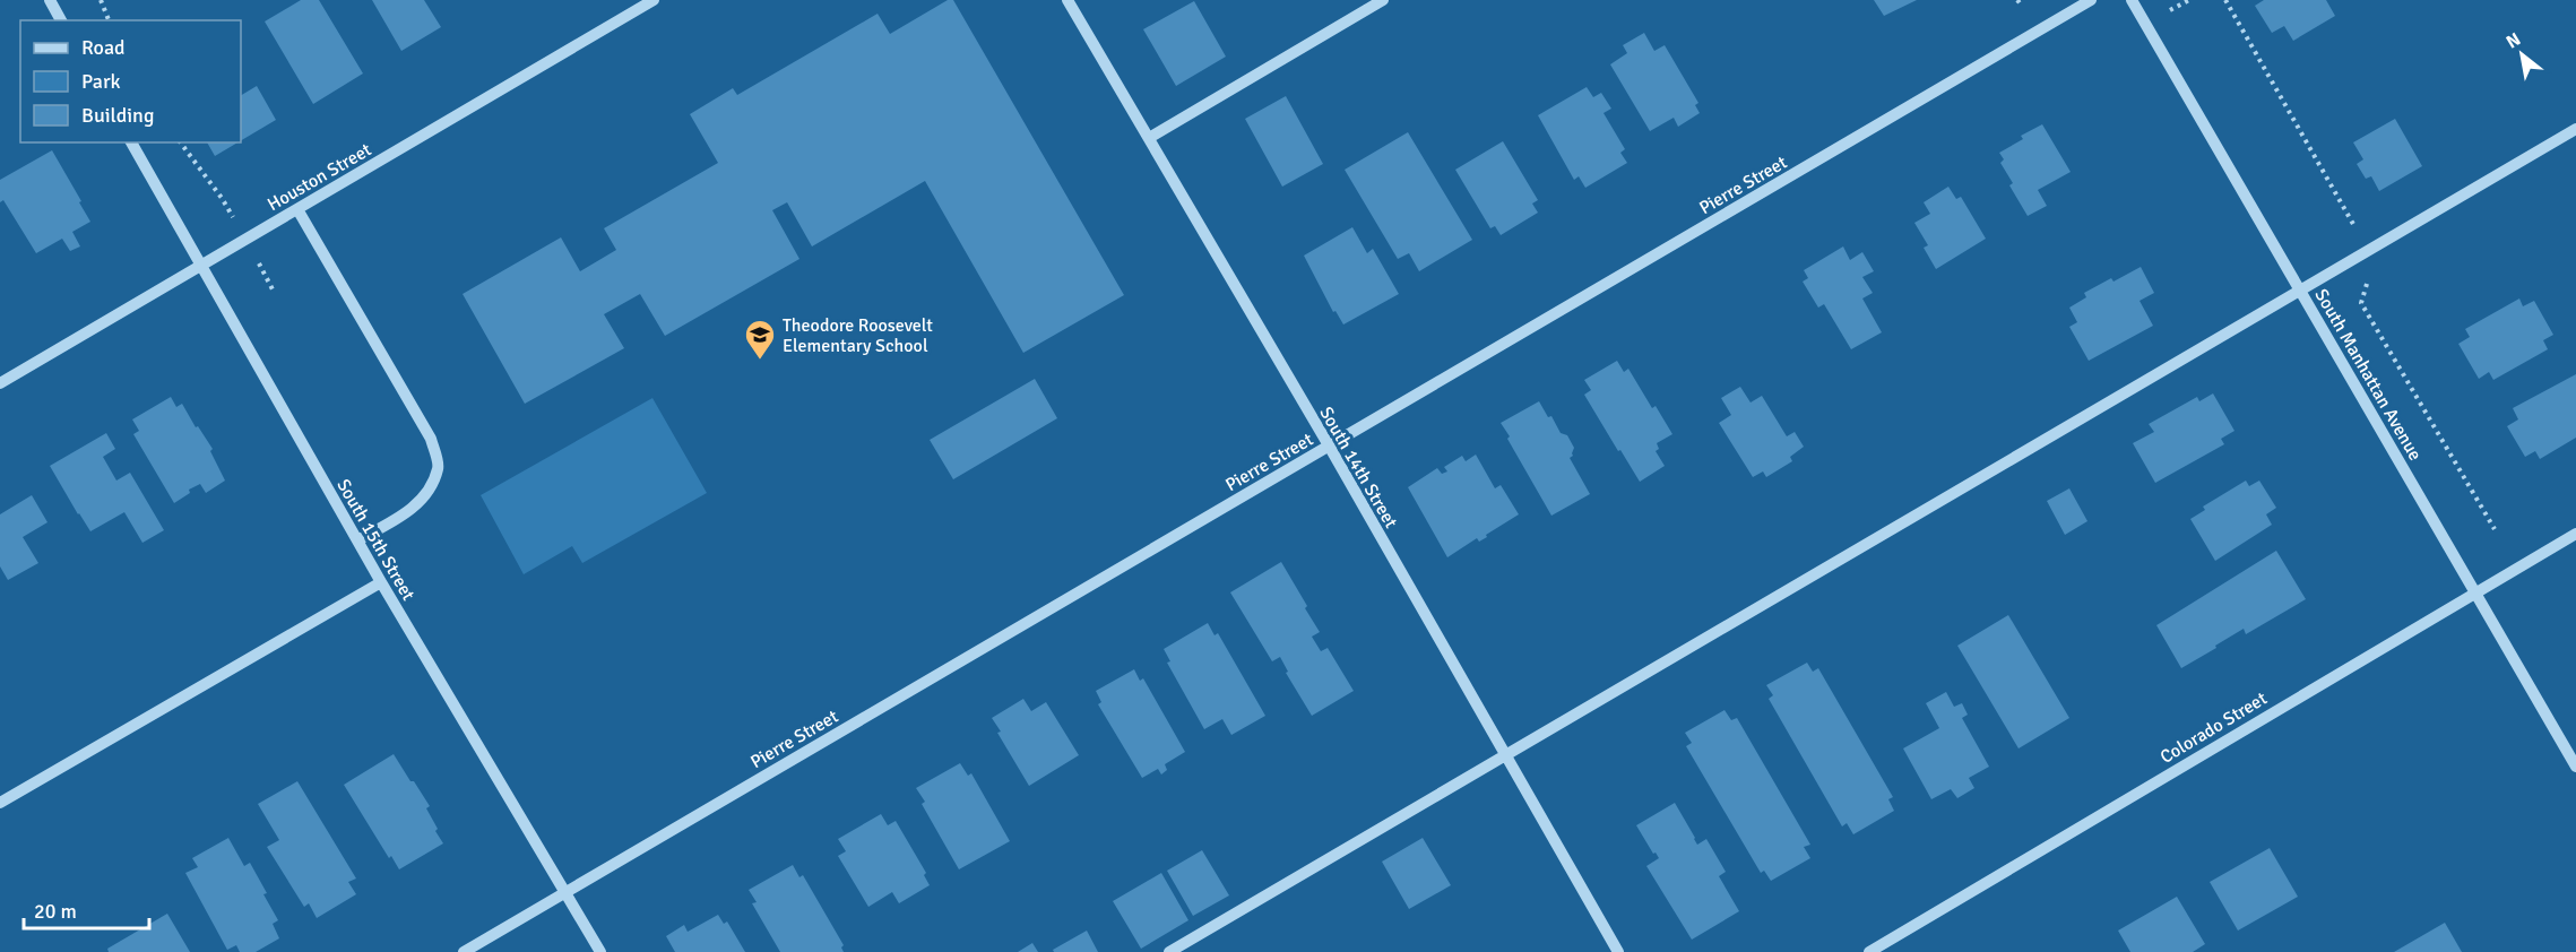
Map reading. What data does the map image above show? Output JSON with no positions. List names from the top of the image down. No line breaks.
{"streets":{"street":["Houston Street","Pierre Street","South Manhattan Avenue","South 14th Street","South 15th Street","Colorado Street"]},"crossings":[["Houston Street","South 15th Street"],["Pierre Street","South 14th Street"],["Pierre Street","South 15th Street"],["South Manhattan Avenue","Colorado Street"]],"places":{"school or university":["Theodore Roosevelt Elementary School"]},"legend":["Road","Park","Building"],"scale_bar":"20 m","north":"top left"}
